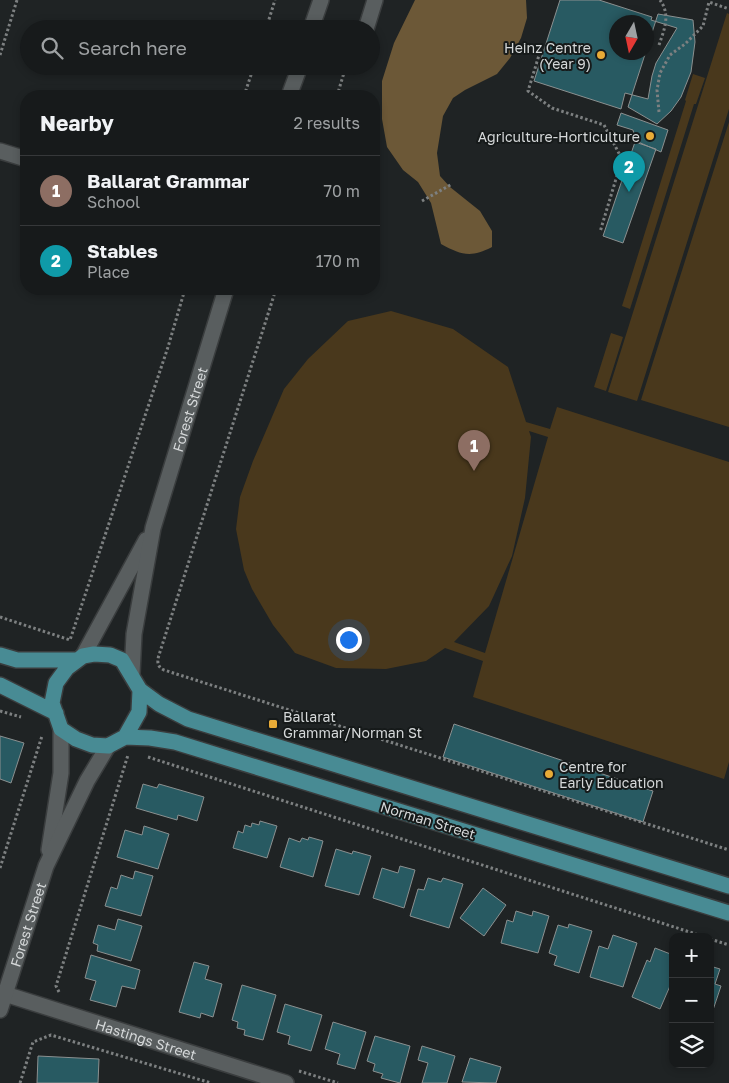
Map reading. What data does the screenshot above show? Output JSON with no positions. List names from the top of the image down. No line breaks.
{"streets":{"main road":["Norman Street"],"street":["Forest Street","Hastings Street"]},"crossings":[["Forest Street","Norman Street"],["Forest Street","Hastings Street"]],"places":{"other":["Heinz Centre (Year 9)","Agriculture-Horticulture","Centre for Early Education"],"transit":["Ballarat Grammar/Norman St"]},"north":"bottom","page":{"search":"Search here","heading":["Nearby","2 results"],"pins":["2","1"],"list":[{"mark":"1","name":"Ballarat Grammar","note":"School","value":"70 m"},{"mark":"2","name":"Stables","note":"Place","value":"170 m"}],"map_buttons":["+","−"]}}
